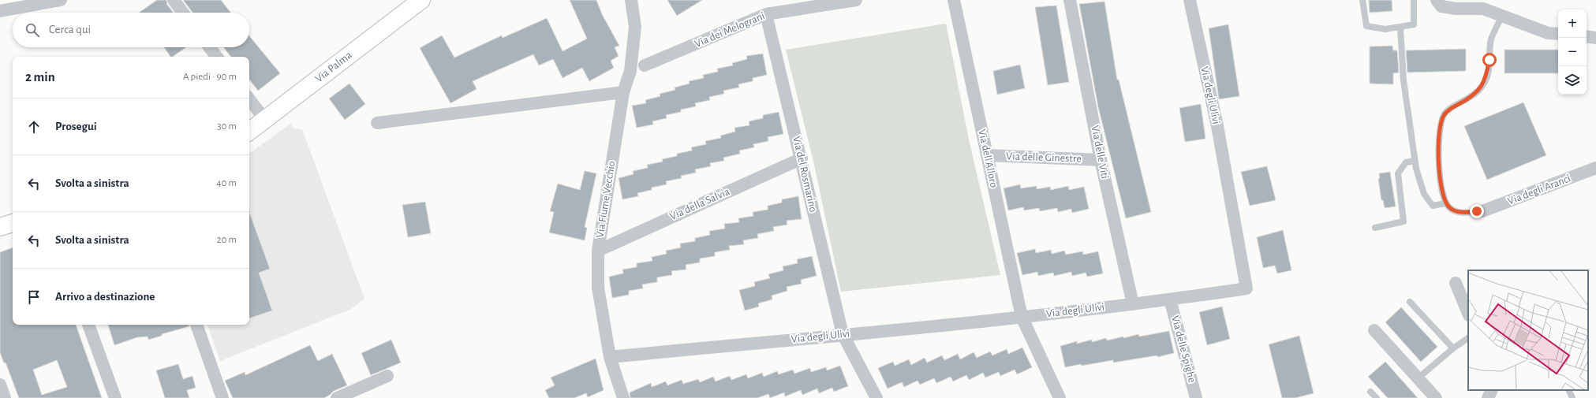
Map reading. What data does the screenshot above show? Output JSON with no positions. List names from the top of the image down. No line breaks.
{"streets":{"main road":["Via Palma"],"street":["Via dei Melograni","Via degli Ulivi","Via delle Viti","Via delle Ginestre","Via dell'Alloro","Via del Rosmarino","Via degli Aranci","Via Fiume Vecchio","Via della Salvia","Via delle Spighe"]},"crossings":[["Via dei Melograni","Via del Rosmarino"],["Via degli Ulivi","Via delle Viti"],["Via degli Ulivi","Via dell'Alloro"],["Via degli Ulivi","Via del Rosmarino"],["Via degli Ulivi","Via Fiume Vecchio"],["Via degli Ulivi","Via delle Spighe"],["Via delle Viti","Via delle Ginestre"],["Via delle Ginestre","Via dell'Alloro"],["Via del Rosmarino","Via della Salvia"],["Via Fiume Vecchio","Via della Salvia"]],"page":{"map_buttons":["+","−"],"search":"Cerca qui","heading":["2 min","A piedi · 90 m"],"list":[["Prosegui","30 m"],["Svolta a sinistra","40 m"],["Svolta a sinistra","20 m"],"Arrivo a destinazione"]}}
